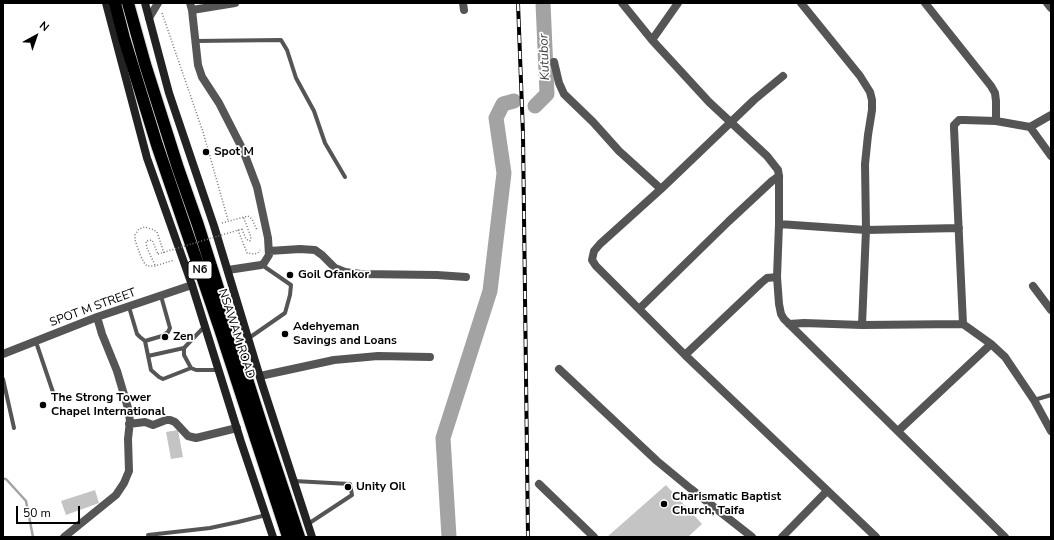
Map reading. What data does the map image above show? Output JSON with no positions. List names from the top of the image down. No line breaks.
{"streets":{"highway":["N6","NSAWAM ROAD"],"street":["SPOT M STREET"]},"water":["Kutubor"],"places":["Spot M","Goil Ofankor","Adehyeman Savings and Loans","Zen","The Strong Tower Chapel International","Unity Oil","Charismatic Baptist Church, Taifa"],"scale_bar":"50 m","north":"top right"}
